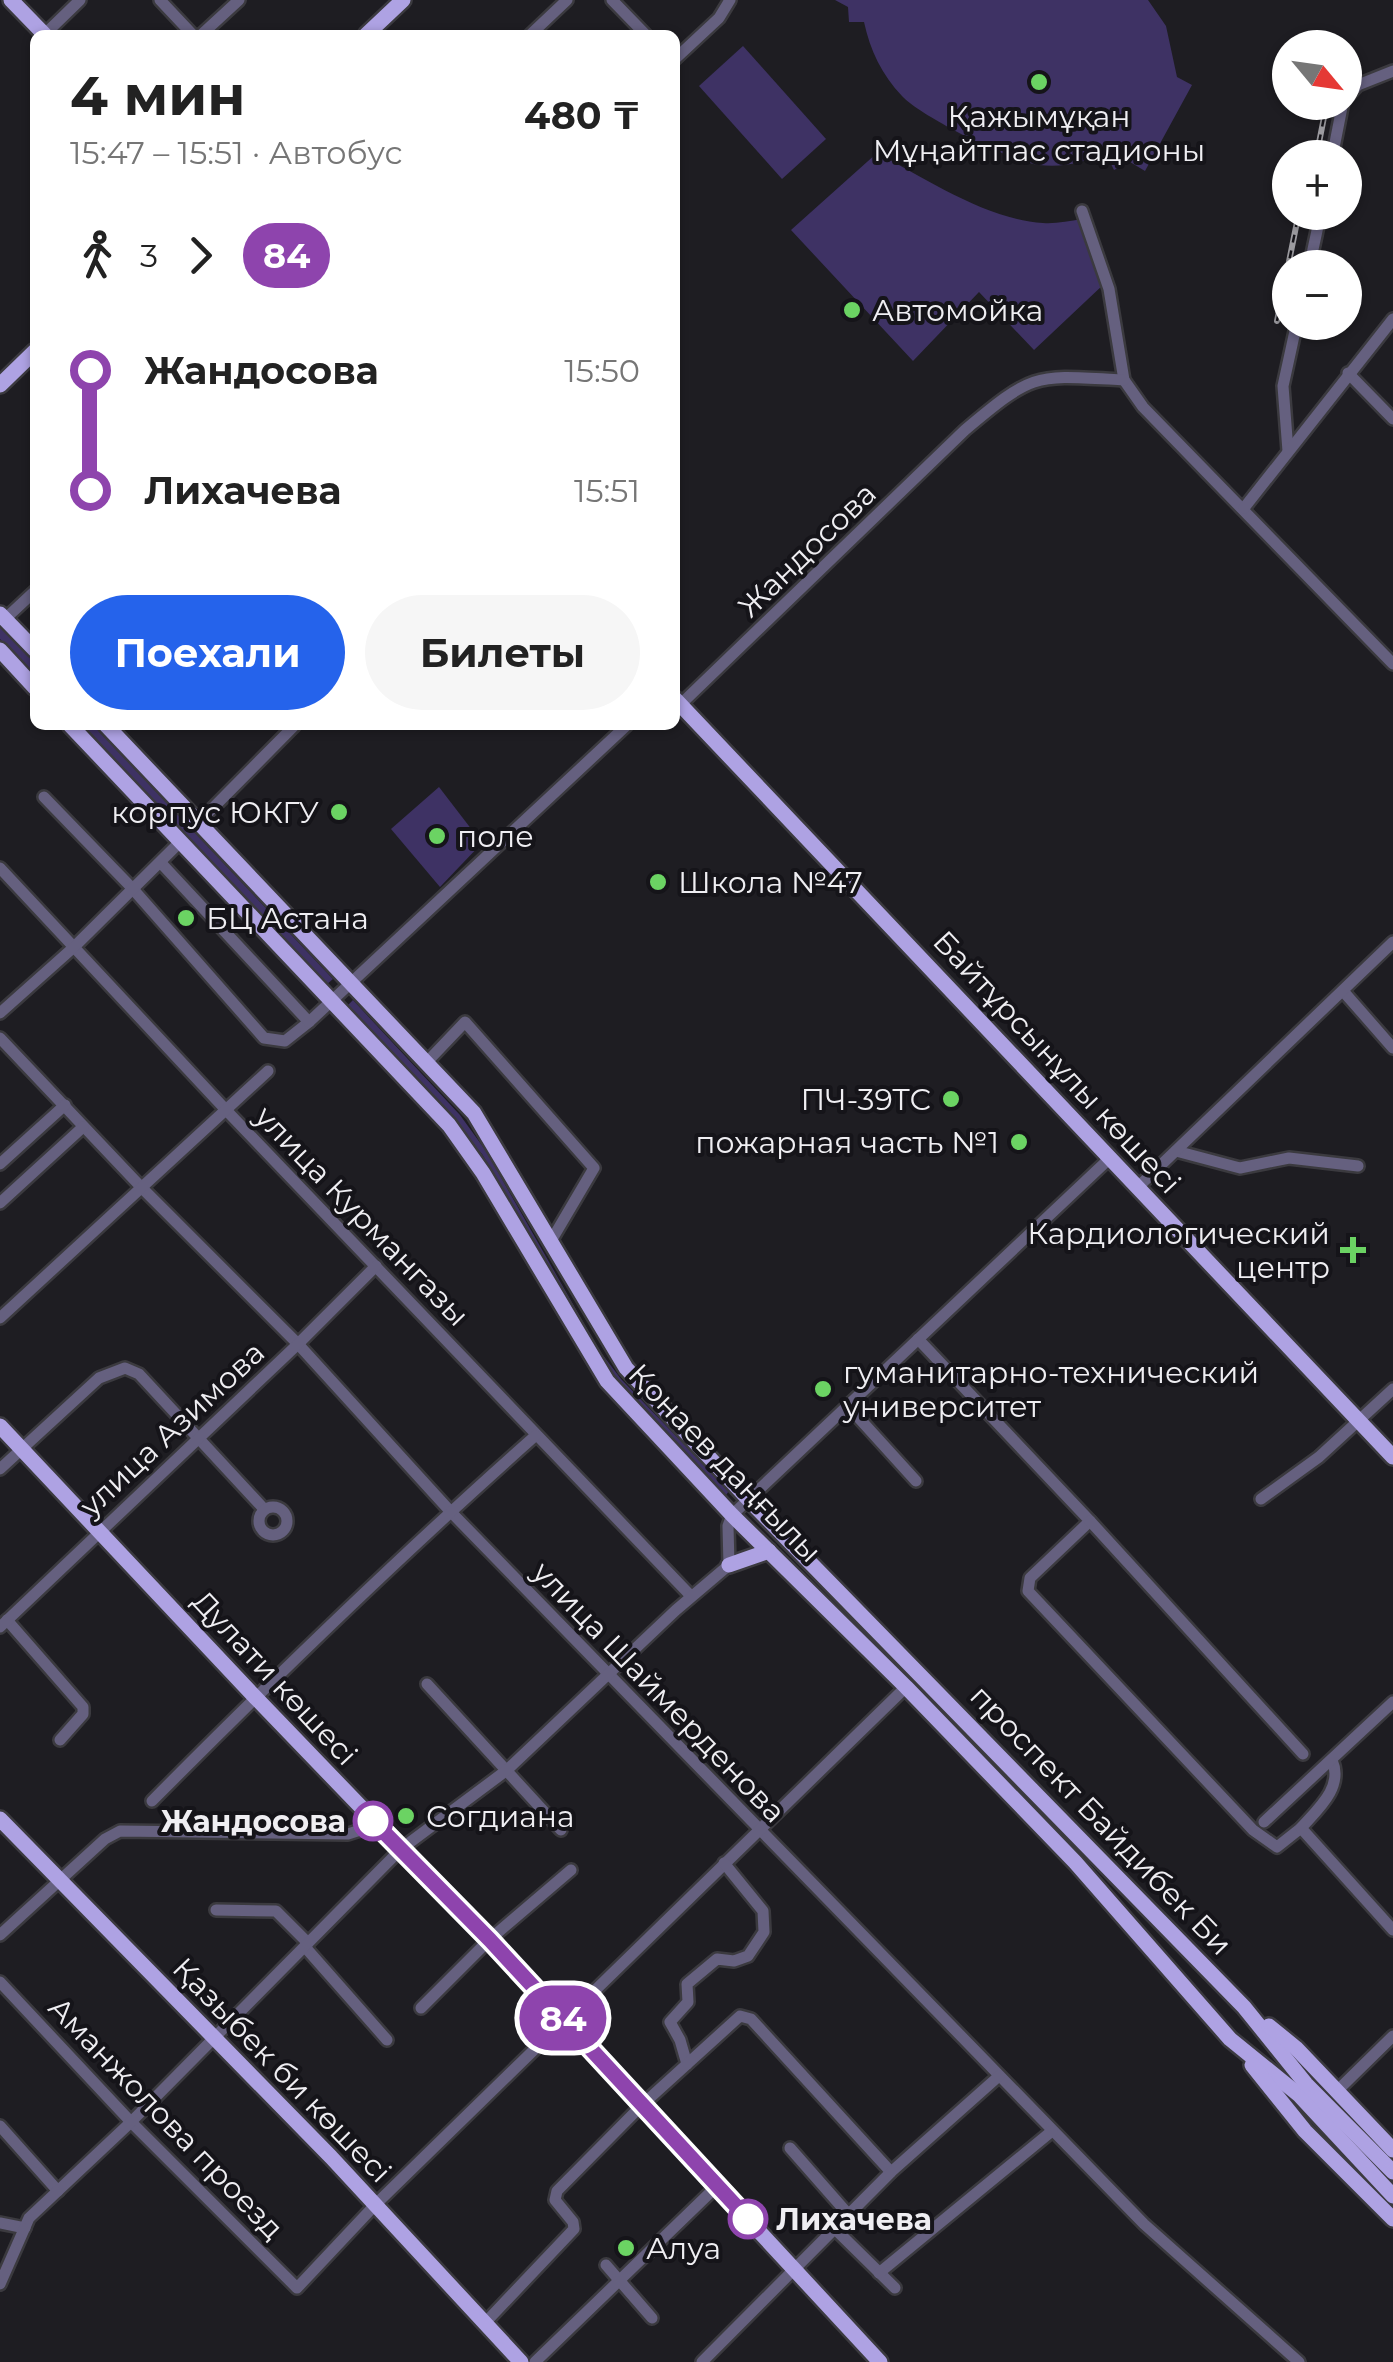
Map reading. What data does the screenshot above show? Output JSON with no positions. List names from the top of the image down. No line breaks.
{"streets":{"main road":["Байтұрсынұлы көшесі","Қонаев даңғылы","Дулати көшесі","проспект Байдибек Би","Қазыбек би көшесі"],"street":["Жандосова","улица Курмангазы","улица Азимова","улица Шаймерденова","Аманжолова проезд"]},"crossings":[["улица Курмангазы","улица Азимова"],["улица Азимова","Дулати көшесі"],["улица Азимова","улица Шаймерденова"],["Қонаев даңғылы","проспект Байдибек Би"],["Қазыбек би көшесі","Аманжолова проезд"]],"places":{"other":["Қажымұқан Мұңайтпас стадионы","Автомойка","корпус ЮКГУ","поле","Школа №47","БЦ Астана","ПЧ-39ТС","пожарная часть №1","гуманитарно-технический университет","Согдиана","Жандосова","Лихачева","Алуа"],"health":["Кардиологический центр"]},"lines":["bus line 84"],"north":"bottom right","page":{"on_map":"84","map_buttons":["+","−"],"heading":["4 мин","15:47 – 15:51 · Автобус","480 ₸"],"legs":["3","84"],"list":[{"name":"Жандосова","value":"15:50"},{"name":"Лихачева","value":"15:51"}],"buttons":["Поехали","Билеты"]}}
